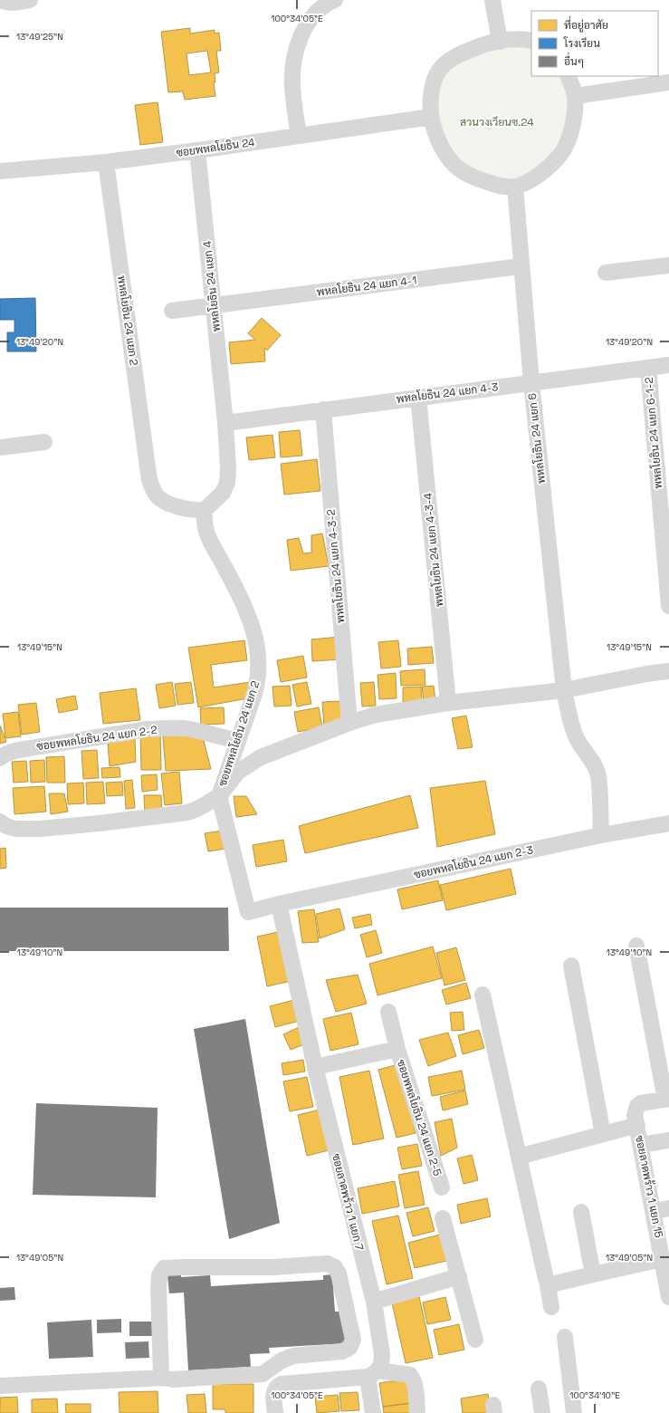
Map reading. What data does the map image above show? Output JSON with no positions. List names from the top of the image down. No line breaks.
{"streets":{"street":["ซอยพหลโยธิน 24","พหลโยธิน 24 แยก 4","พหลโยธิน 24 แยก 4-1","พหลโยธิน 24 แยก 2","พหลโยธิน 24 แยก 4-3","พหลโยธิน 24 แยก 6-1-2","พหลโยธิน 24 แยก 6","พหลโยธิน 24 แยก 4-3-4","พหลโยธิน 24 แยก 4-3-2","ซอยพหลโยธิน 24 แยก 2","ซอยพหลโยธิน 24 แยก 2-2","ซอยพหลโยธิน 24 แยก 2-3","ซอยพหลโยธิน 24 แยก 2-5","ซอยลาดพร้าว 1 แยก 15","ซอยลาดพร้าว 1 แยก 7"]},"crossings":[["ซอยพหลโยธิน 24","พหลโยธิน 24 แยก 4"],["ซอยพหลโยธิน 24","พหลโยธิน 24 แยก 2"],["พหลโยธิน 24 แยก 4","พหลโยธิน 24 แยก 4-1"],["พหลโยธิน 24 แยก 4","พหลโยธิน 24 แยก 4-3"],["พหลโยธิน 24 แยก 4-1","พหลโยธิน 24 แยก 6"],["พหลโยธิน 24 แยก 2","ซอยพหลโยธิน 24 แยก 2"],["พหลโยธิน 24 แยก 4-3","พหลโยธิน 24 แยก 6-1-2"],["พหลโยธิน 24 แยก 4-3","พหลโยธิน 24 แยก 6"],["พหลโยธิน 24 แยก 4-3","พหลโยธิน 24 แยก 4-3-4"],["พหลโยธิน 24 แยก 4-3","พหลโยธิน 24 แยก 4-3-2"],["พหลโยธิน 24 แยก 6","ซอยพหลโยธิน 24 แยก 2-3"],["ซอยพหลโยธิน 24 แยก 2","ซอยพหลโยธิน 24 แยก 2-2"],["ซอยพหลโยธิน 24 แยก 2","ซอยพหลโยธิน 24 แยก 2-3"],["ซอยพหลโยธิน 24 แยก 2","ซอยลาดพร้าว 1 แยก 7"],["ซอยพหลโยธิน 24 แยก 2-3","ซอยลาดพร้าว 1 แยก 7"],["ซอยพหลโยธิน 24 แยก 2-5","ซอยลาดพร้าว 1 แยก 7"]],"parks":["สวนวงเวียนซ.24"],"legend":["ที่อยู่อาศัย","โรงเรียน","อื่นๆ"],"coordinates":["100°34'05\"E","13°49'25\"N","13°49'20\"N","13°49'15\"N","13°49'10\"N","13°49'05\"N","100°34'10\"E"]}
